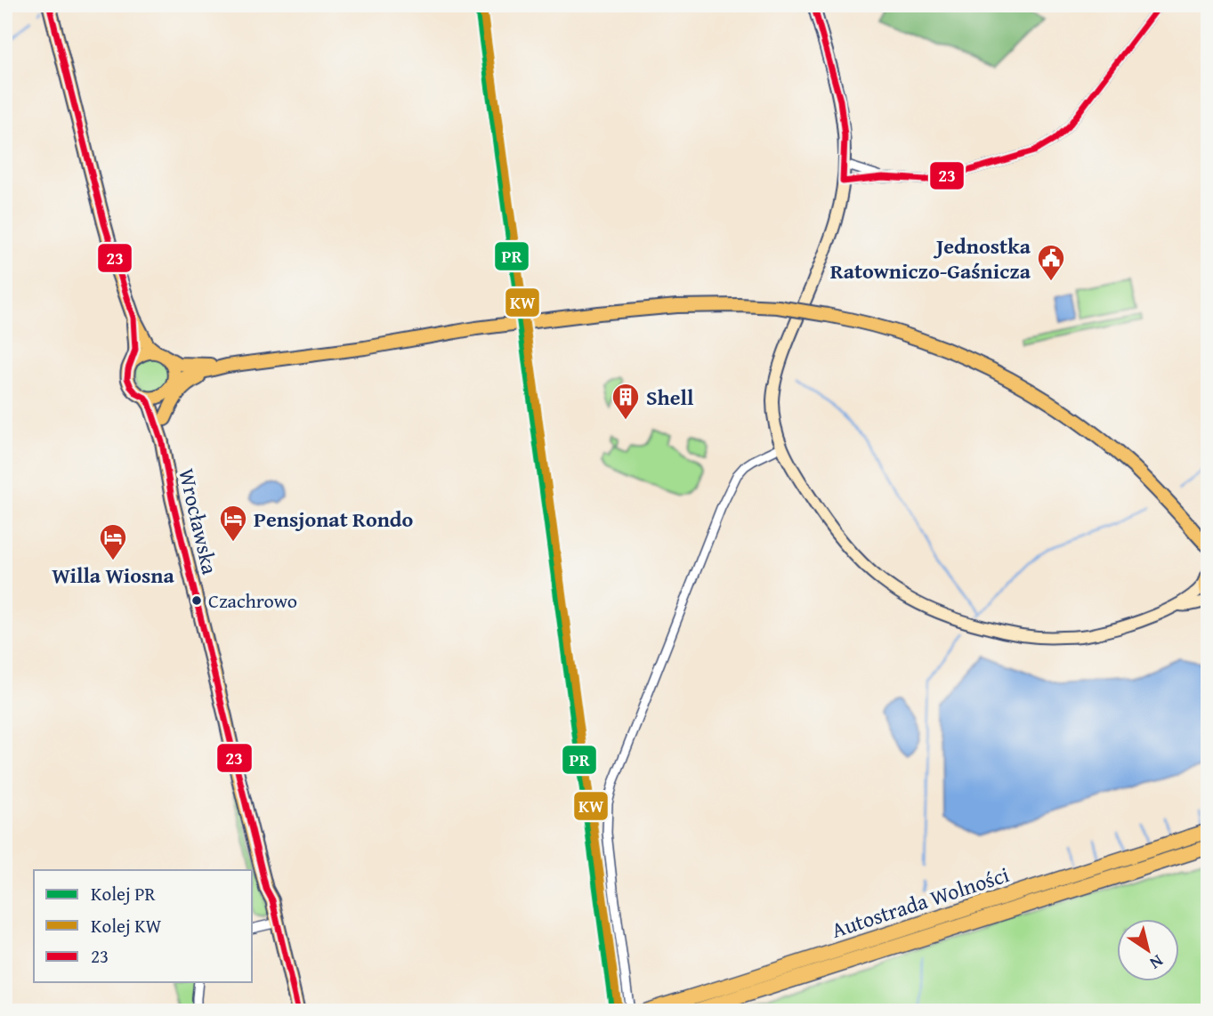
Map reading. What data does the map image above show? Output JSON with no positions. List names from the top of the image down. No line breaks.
{"streets":{"highway":["Autostrada Wolności"],"main road":["Wrocławska"]},"places":{"public building":["Jednostka Ratowniczo-Gaśnicza"],"building":["Shell"],"hotel":["Pensjonat Rondo","Willa Wiosna"],"other":["Czachrowo"]},"lines":["rail line PR","rail line KW","transit line 23"],"legend":["Kolej PR","Kolej KW","23"],"north":"bottom right"}
